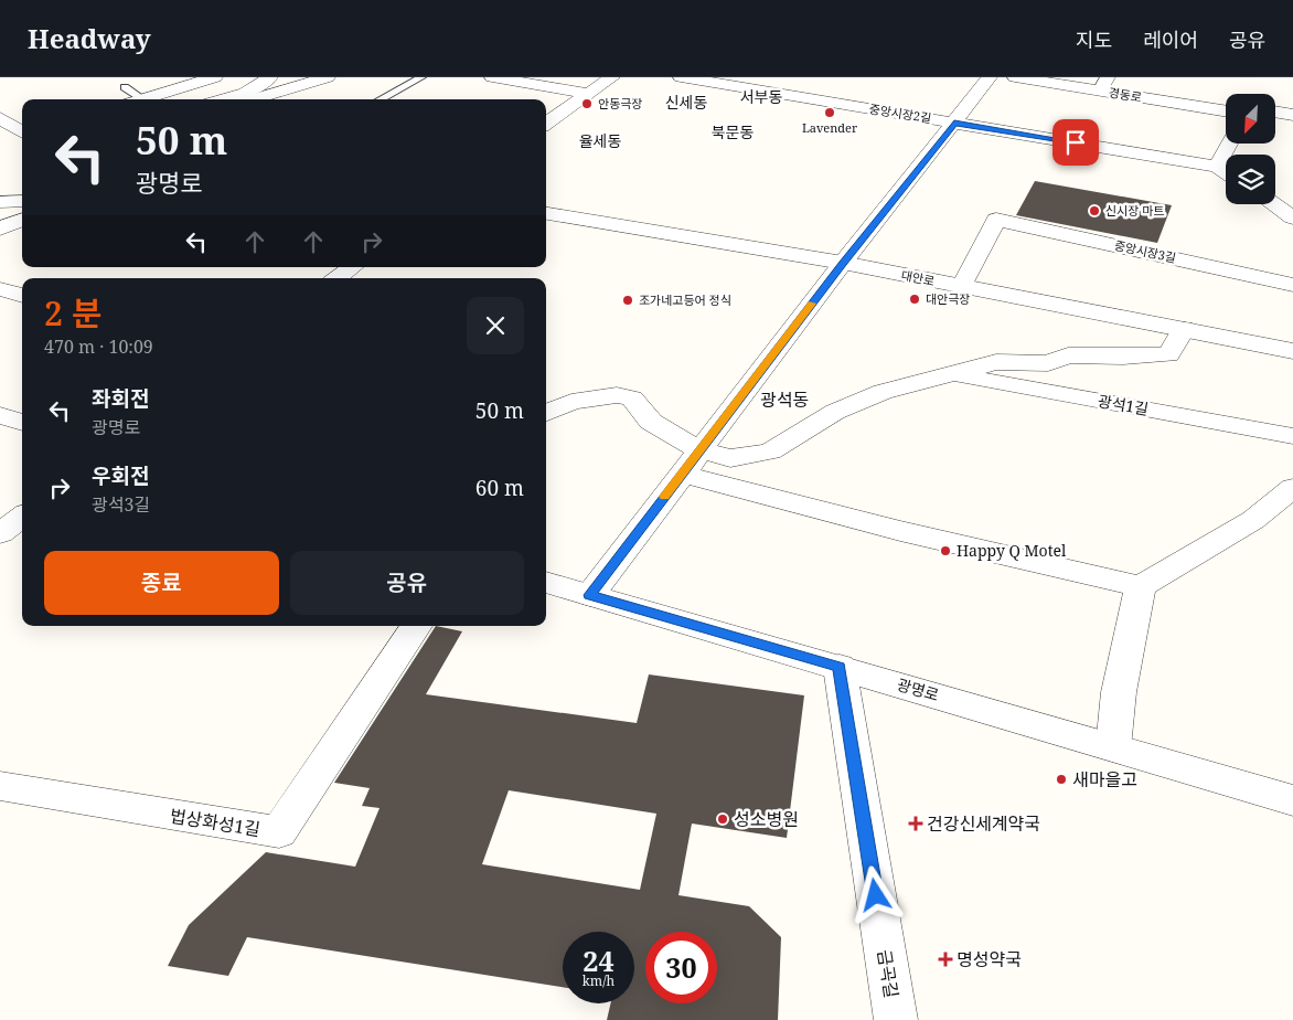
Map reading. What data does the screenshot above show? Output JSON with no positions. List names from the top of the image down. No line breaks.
{"streets":{"street":["경동로","중앙시장2길","중앙시장3길","대안로","광석1길","광명로","법상화성1길","금곡길"]},"crossings":[["중앙시장3길","대안로"],["대안로","광석1길"],["광명로","금곡길"]],"districts":["서부동","신세동","북문동","율세동","광석동"],"places":{"other":["안동극장","Lavender","신시장 마트","대안극장","조가네고등어 정식","Happy Q Motel","새마을고","성소병원"],"health":["건강신세계약국","명성약국"]},"north":"bottom left","page":{"header":"Headway","nav":["지도","레이어","공유"],"turn":["50 m","광명로"],"heading":["2 분","470 m · 10:09"],"list":[{"name":"좌회전","note":"광명로","value":"50 m"},{"name":"우회전","note":"광석3길","value":"60 m"}],"buttons":["종료","공유"],"speed":"24 km/h","limit":"30"}}
